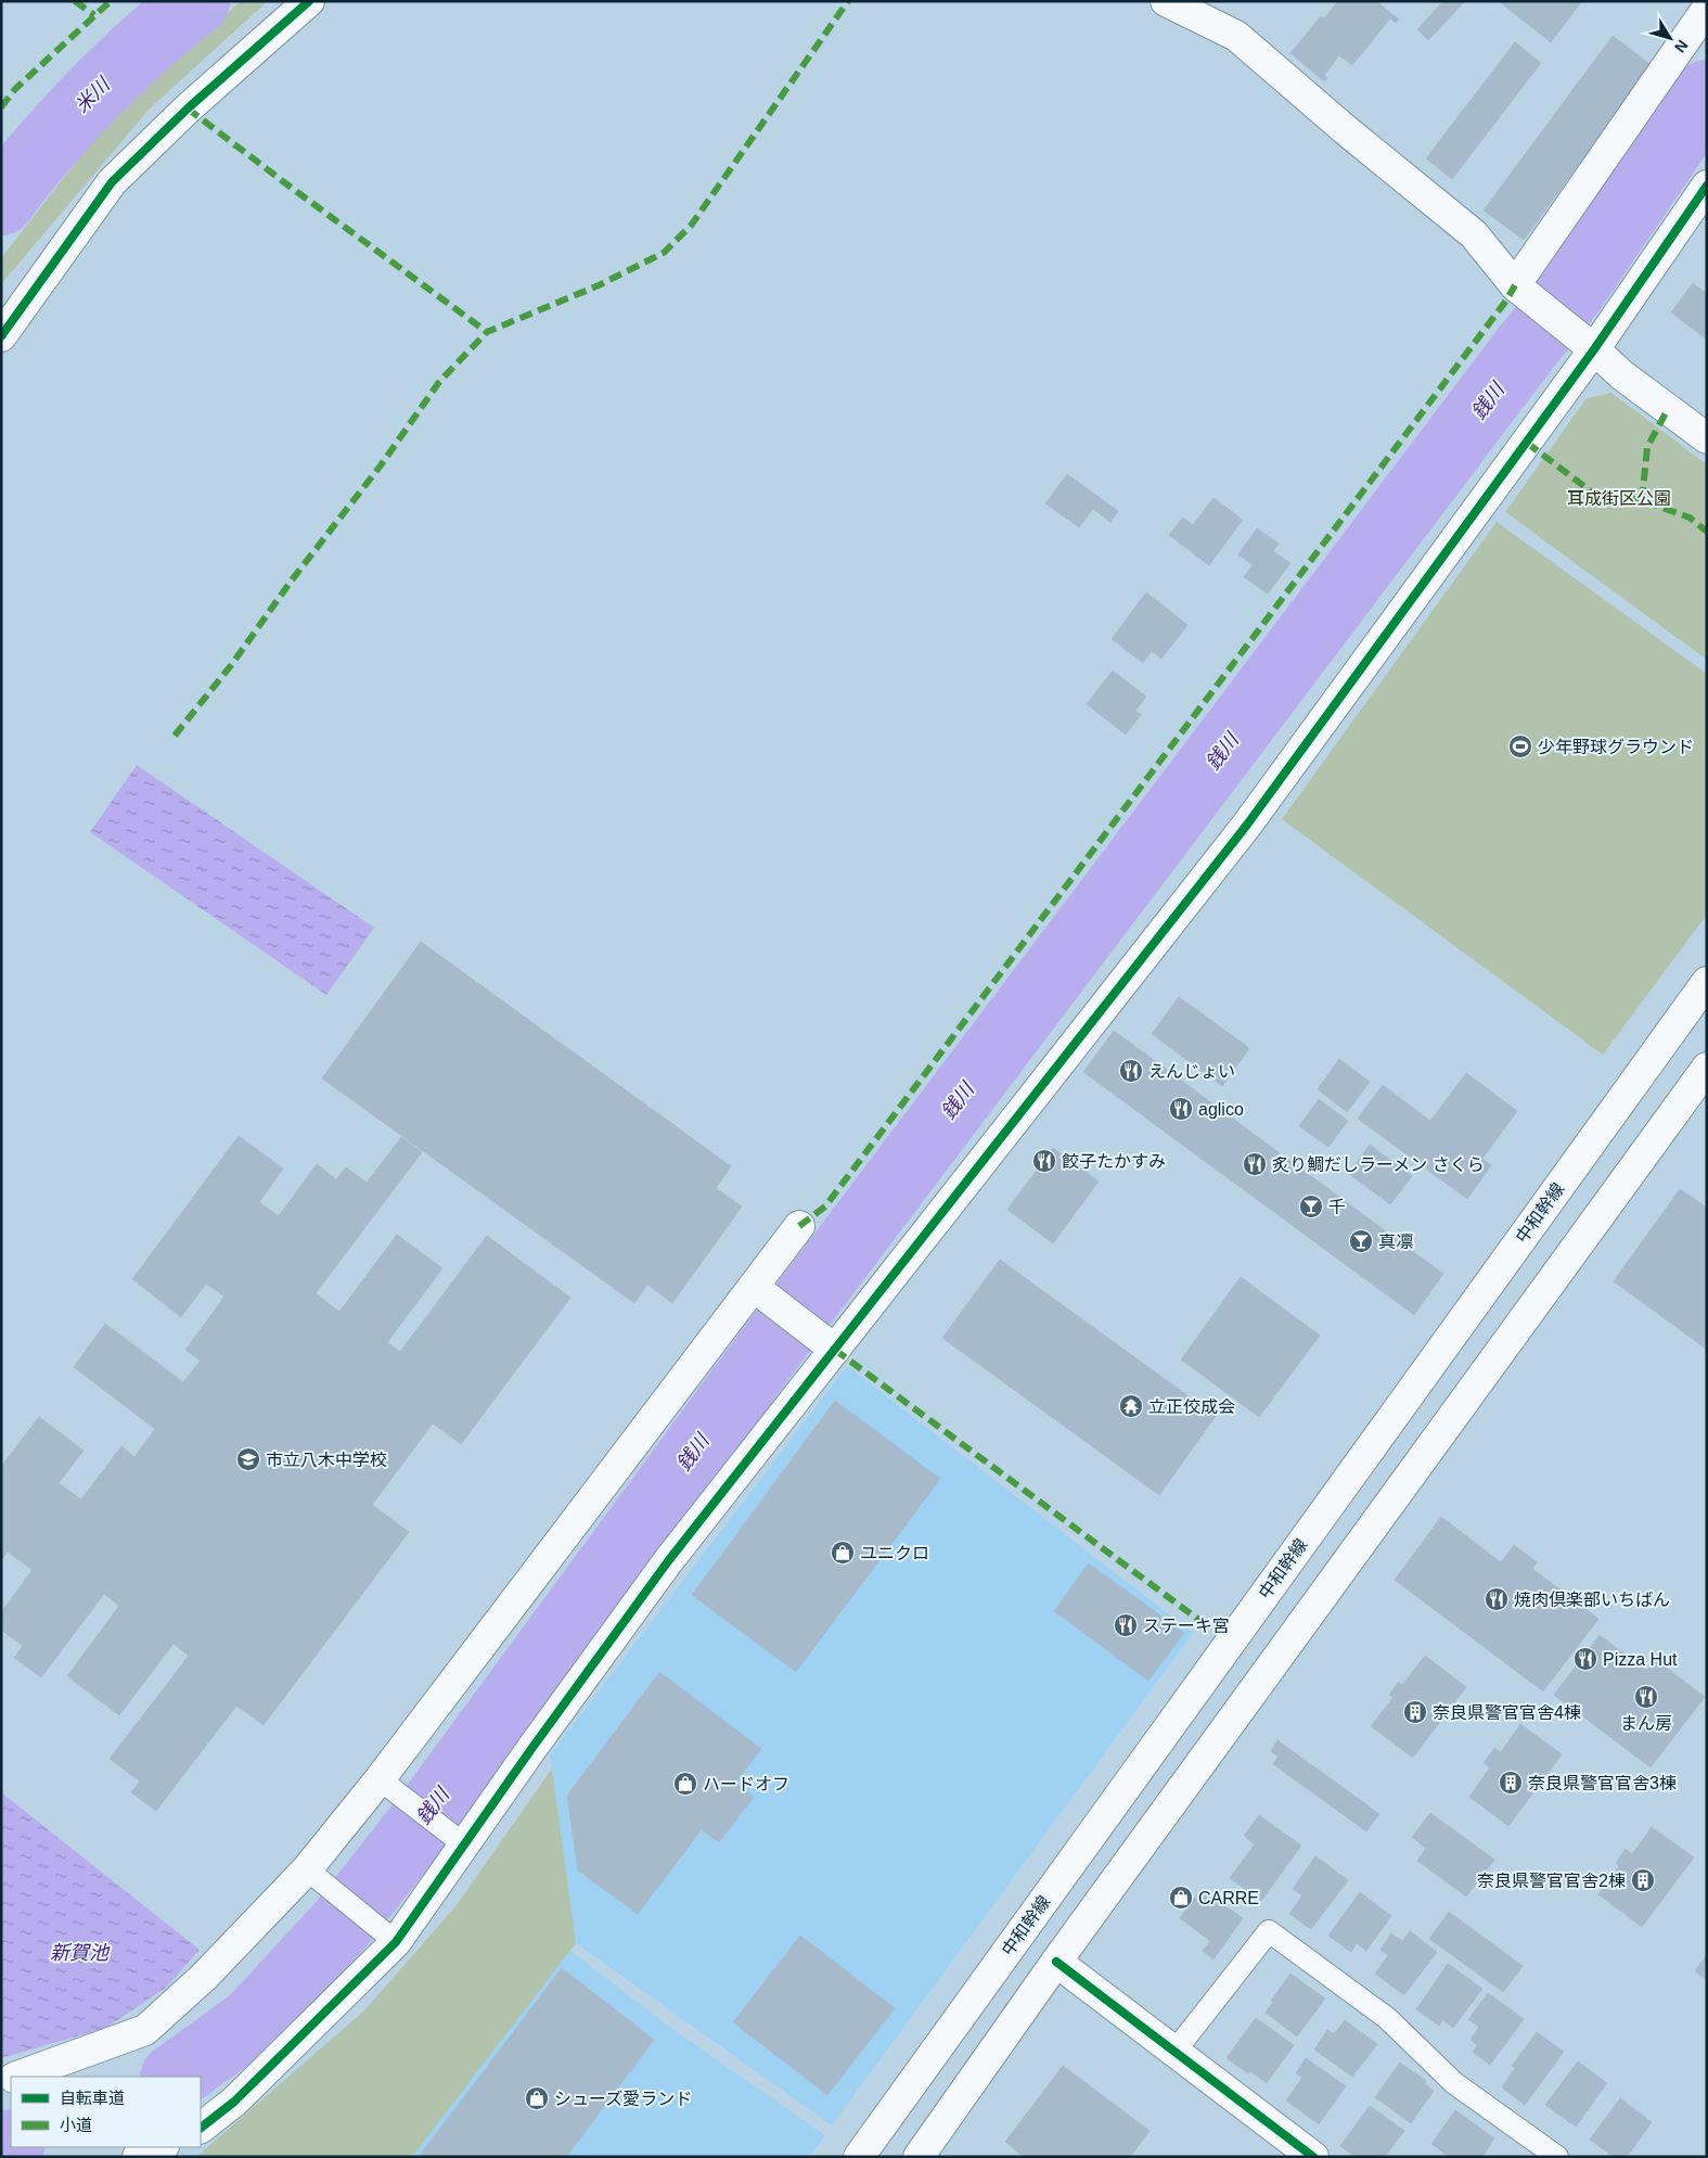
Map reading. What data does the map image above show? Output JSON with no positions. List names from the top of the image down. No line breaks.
{"streets":{"street":["中和幹線"]},"water":["米川","銭川","新賀池"],"parks":["耳成街区公園"],"places":{"sports":["少年野球グラウンド"],"restaurant":["えんじょい","aglico","餃子たかすみ","炙り鯛だしラーメン さくら","焼肉倶楽部いちばん","ステーキ宮","Pizza Hut","まん房"],"bar":["千","真凛"],"temple":["立正佼成会"],"school or university":["市立八木中学校"],"shop":["ユニクロ","ハードオフ","CARRE","シューズ愛ランド"],"building":["奈良県警官官舎4棟","奈良県警官官舎3棟","奈良県警官官舎2棟"]},"legend":["自転車道","小道"],"north":"bottom right"}
